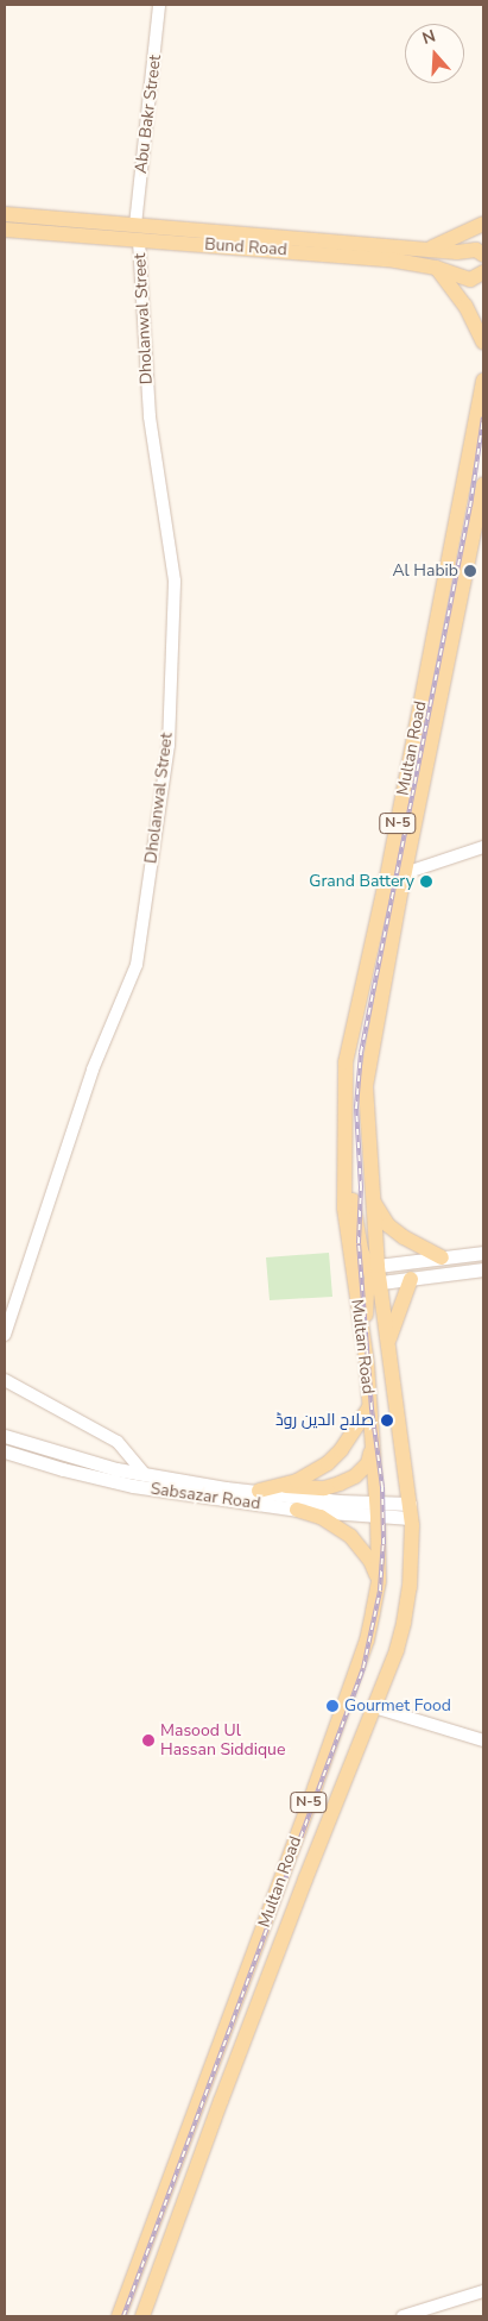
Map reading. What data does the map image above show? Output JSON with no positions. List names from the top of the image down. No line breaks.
{"streets":{"main road":["Bund Road","Multan Road","N-5","Sabsazar Road"],"street":["Abu Bakr Street","Dholanwal Street"]},"crossings":[["Abu Bakr Street","Bund Road"],["Abu Bakr Street","Dholanwal Street"],["Bund Road","Dholanwal Street"],["Multan Road","Sabsazar Road"]],"places":["Al Habib","Grand Battery","صلاح الدین روڈ","Gourmet Food","Masood Ul Hassan Siddique"],"north":"top"}
